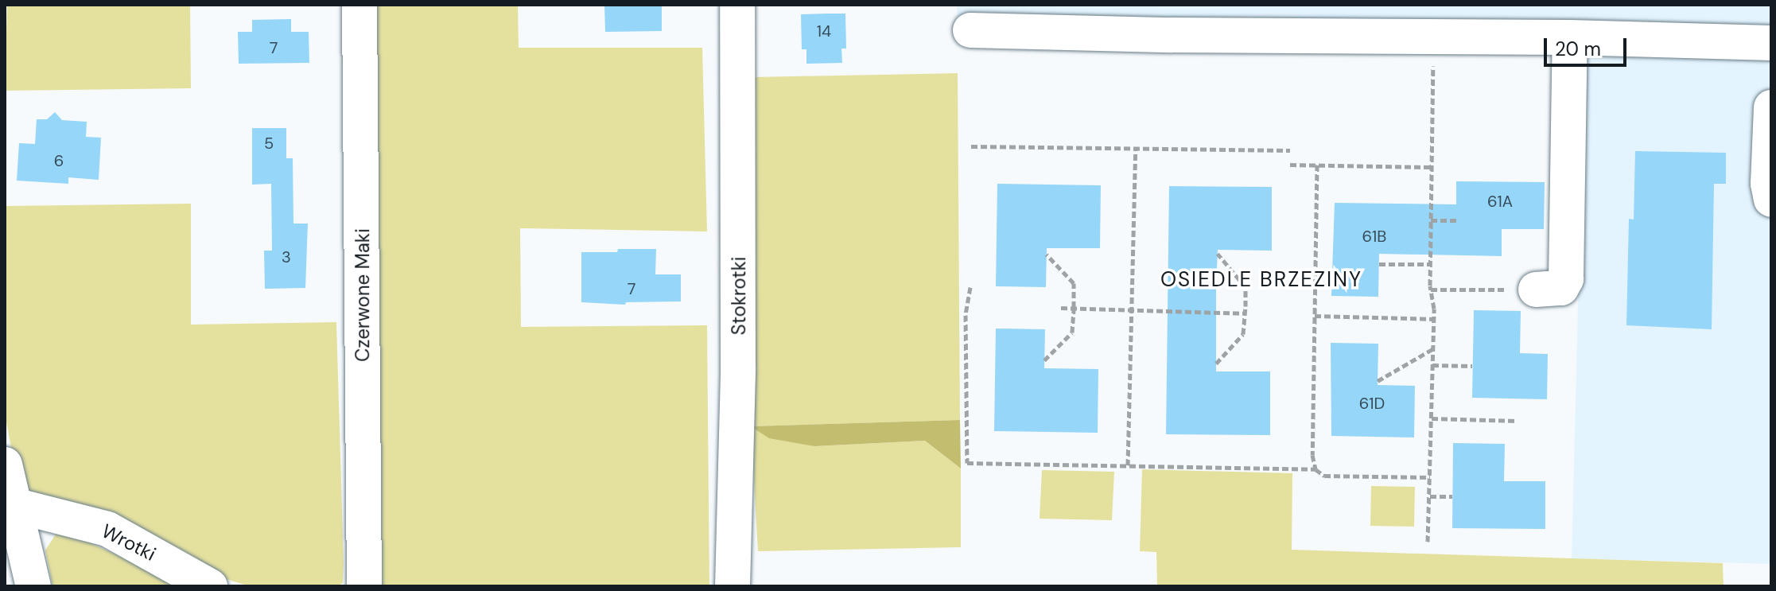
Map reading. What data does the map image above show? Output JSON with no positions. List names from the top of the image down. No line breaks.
{"streets":{"street":["Czerwone Maki","Stokrotki","Wrotki"]},"districts":["OSIEDLE BRZEZINY"],"house_numbers":["14","7","5","6","61A","61B","3","7","61D"],"scale_bar":"20 m"}
